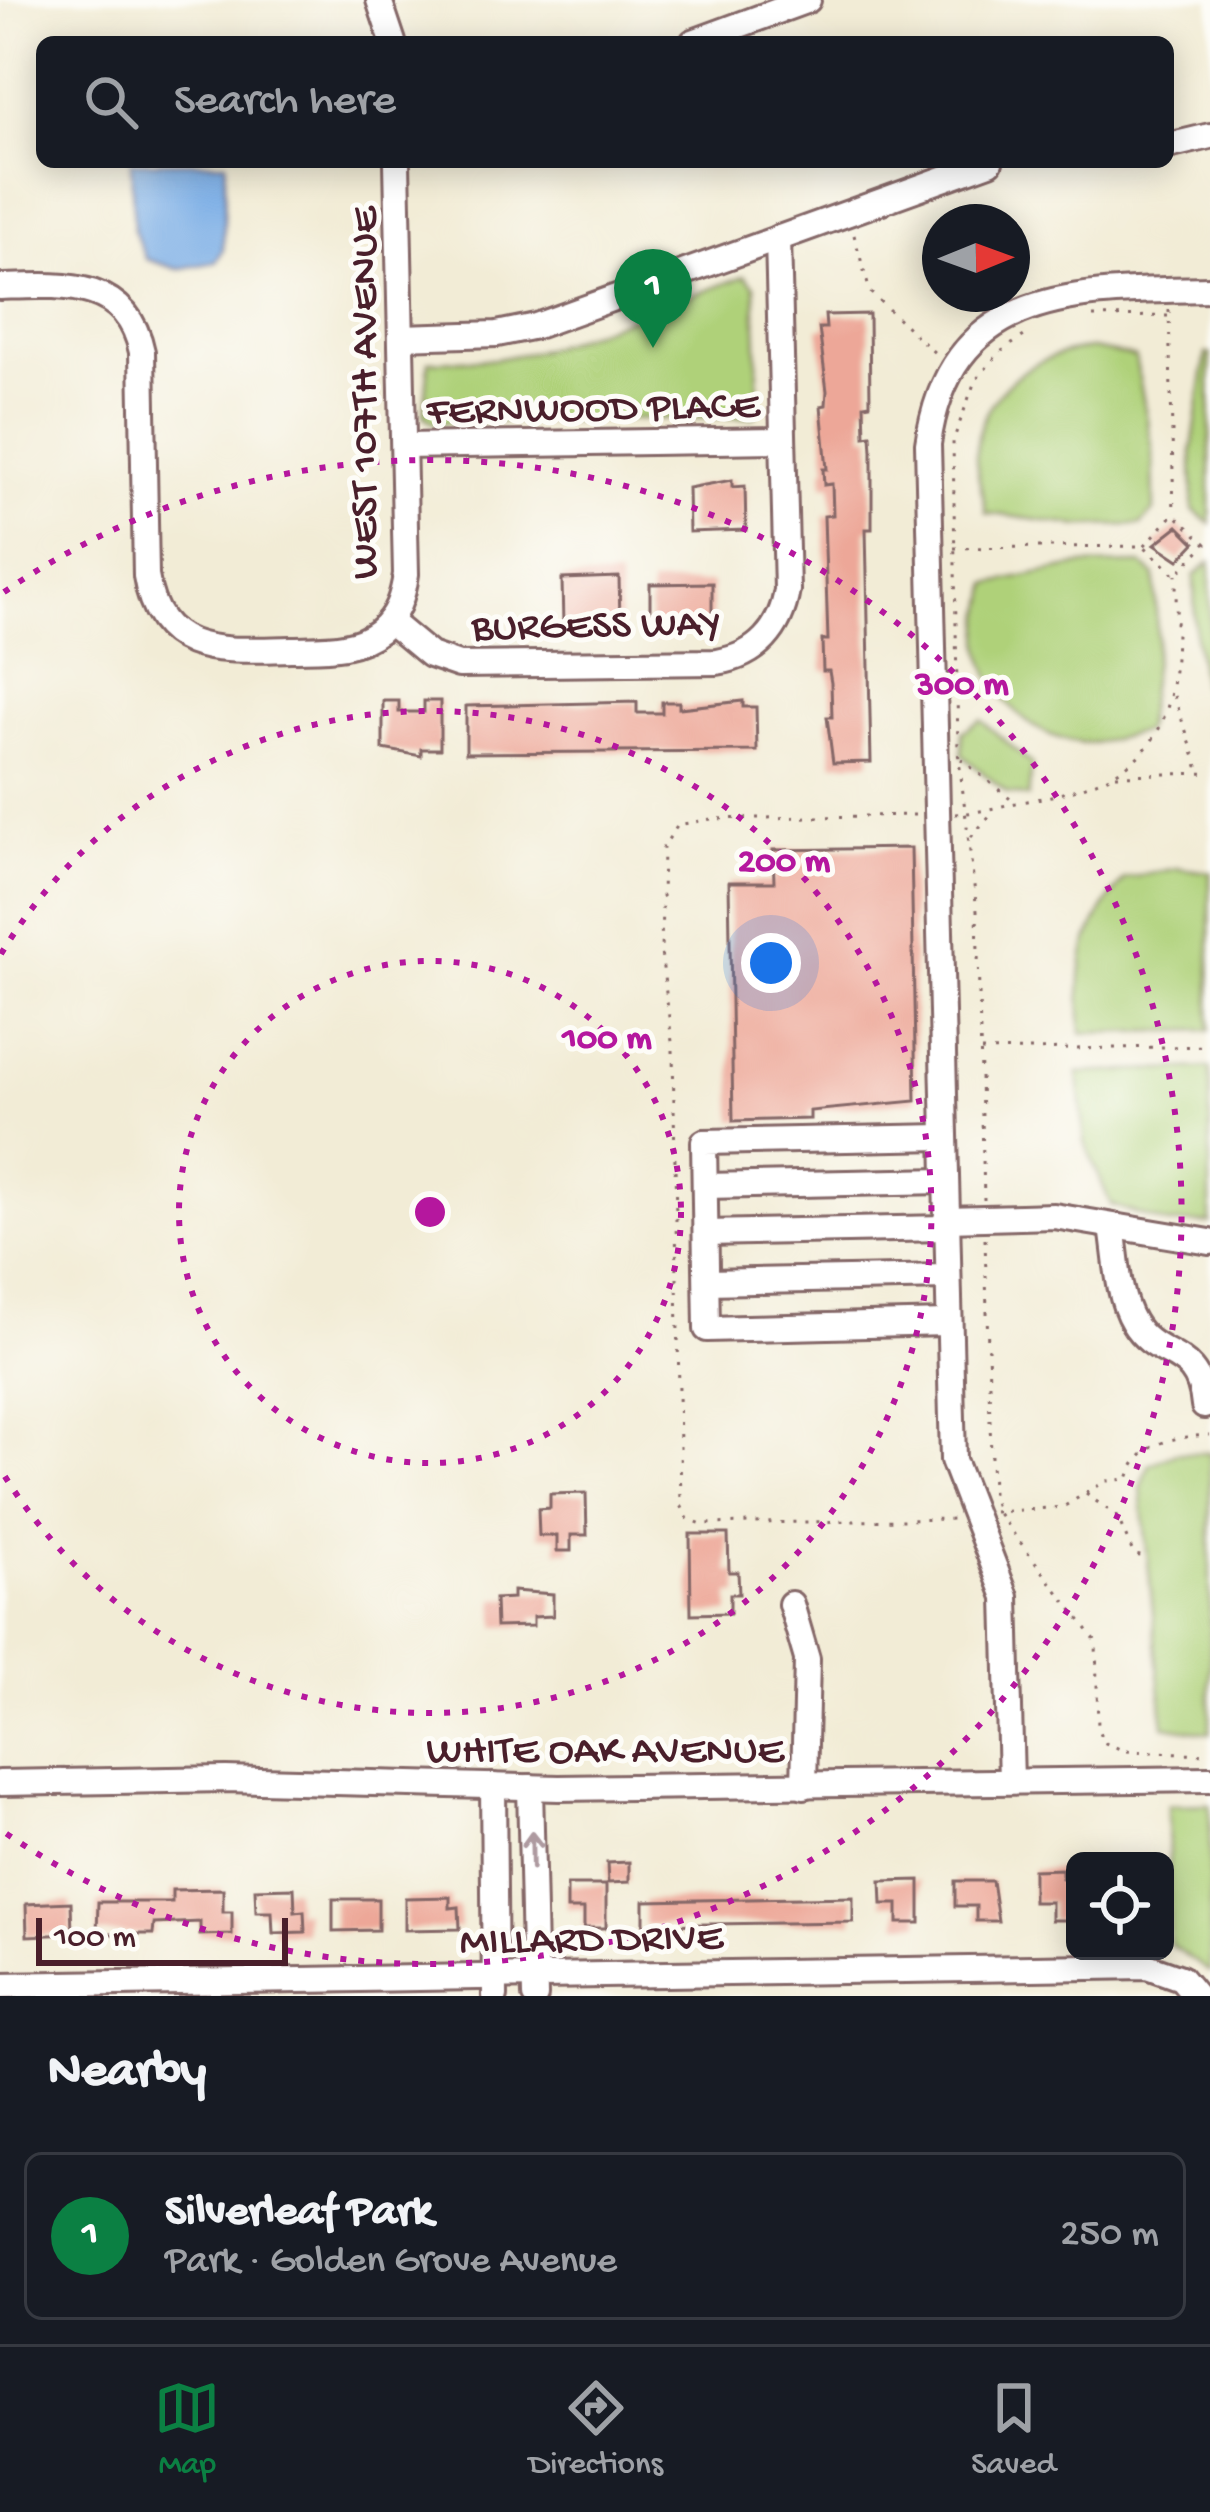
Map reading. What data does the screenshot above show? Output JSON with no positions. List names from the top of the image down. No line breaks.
{"streets":{"street":["WEST 107TH AVENUE","FERNWOOD PLACE","BURGESS WAY","WHITE OAK AVENUE","MILLARD DRIVE"]},"crossings":[["WEST 107TH AVENUE","FERNWOOD PLACE"],["WEST 107TH AVENUE","BURGESS WAY"],["FERNWOOD PLACE","BURGESS WAY"]],"scale_bar":"100 m","north":"right","page":{"search":"Search here","pins":"1","scale":"100 m","heading":"Nearby","list":[{"mark":"1","name":"Silverleaf Park","note":"Park · Golden Grove Avenue","value":"250 m"}],"nav":["Map","Directions","Saved"]},"rings":["300 m","200 m","100 m"]}
